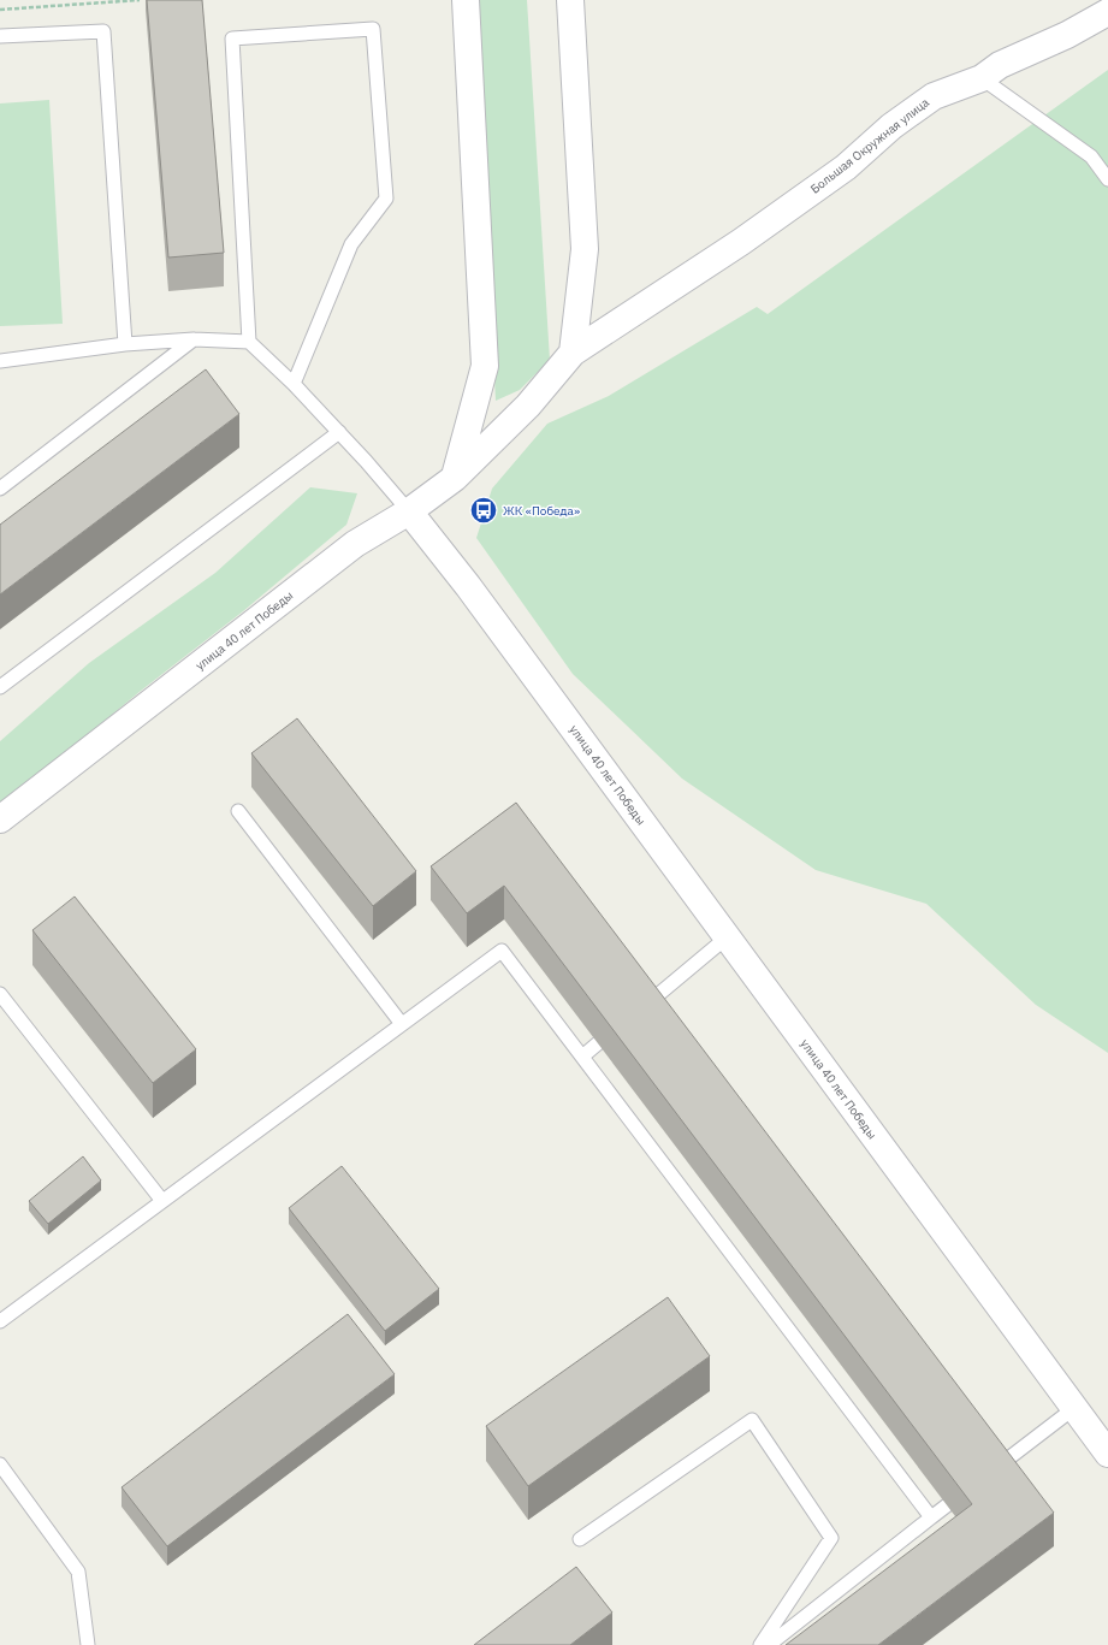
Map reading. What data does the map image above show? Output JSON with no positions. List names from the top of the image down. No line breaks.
{"streets":{"street":["Большая Окружная улица","улица 40 лет Победы"]},"crossings":[["Большая Окружная улица","улица 40 лет Победы"]],"places":{"bus stop":["ЖК «Победа»"]}}
